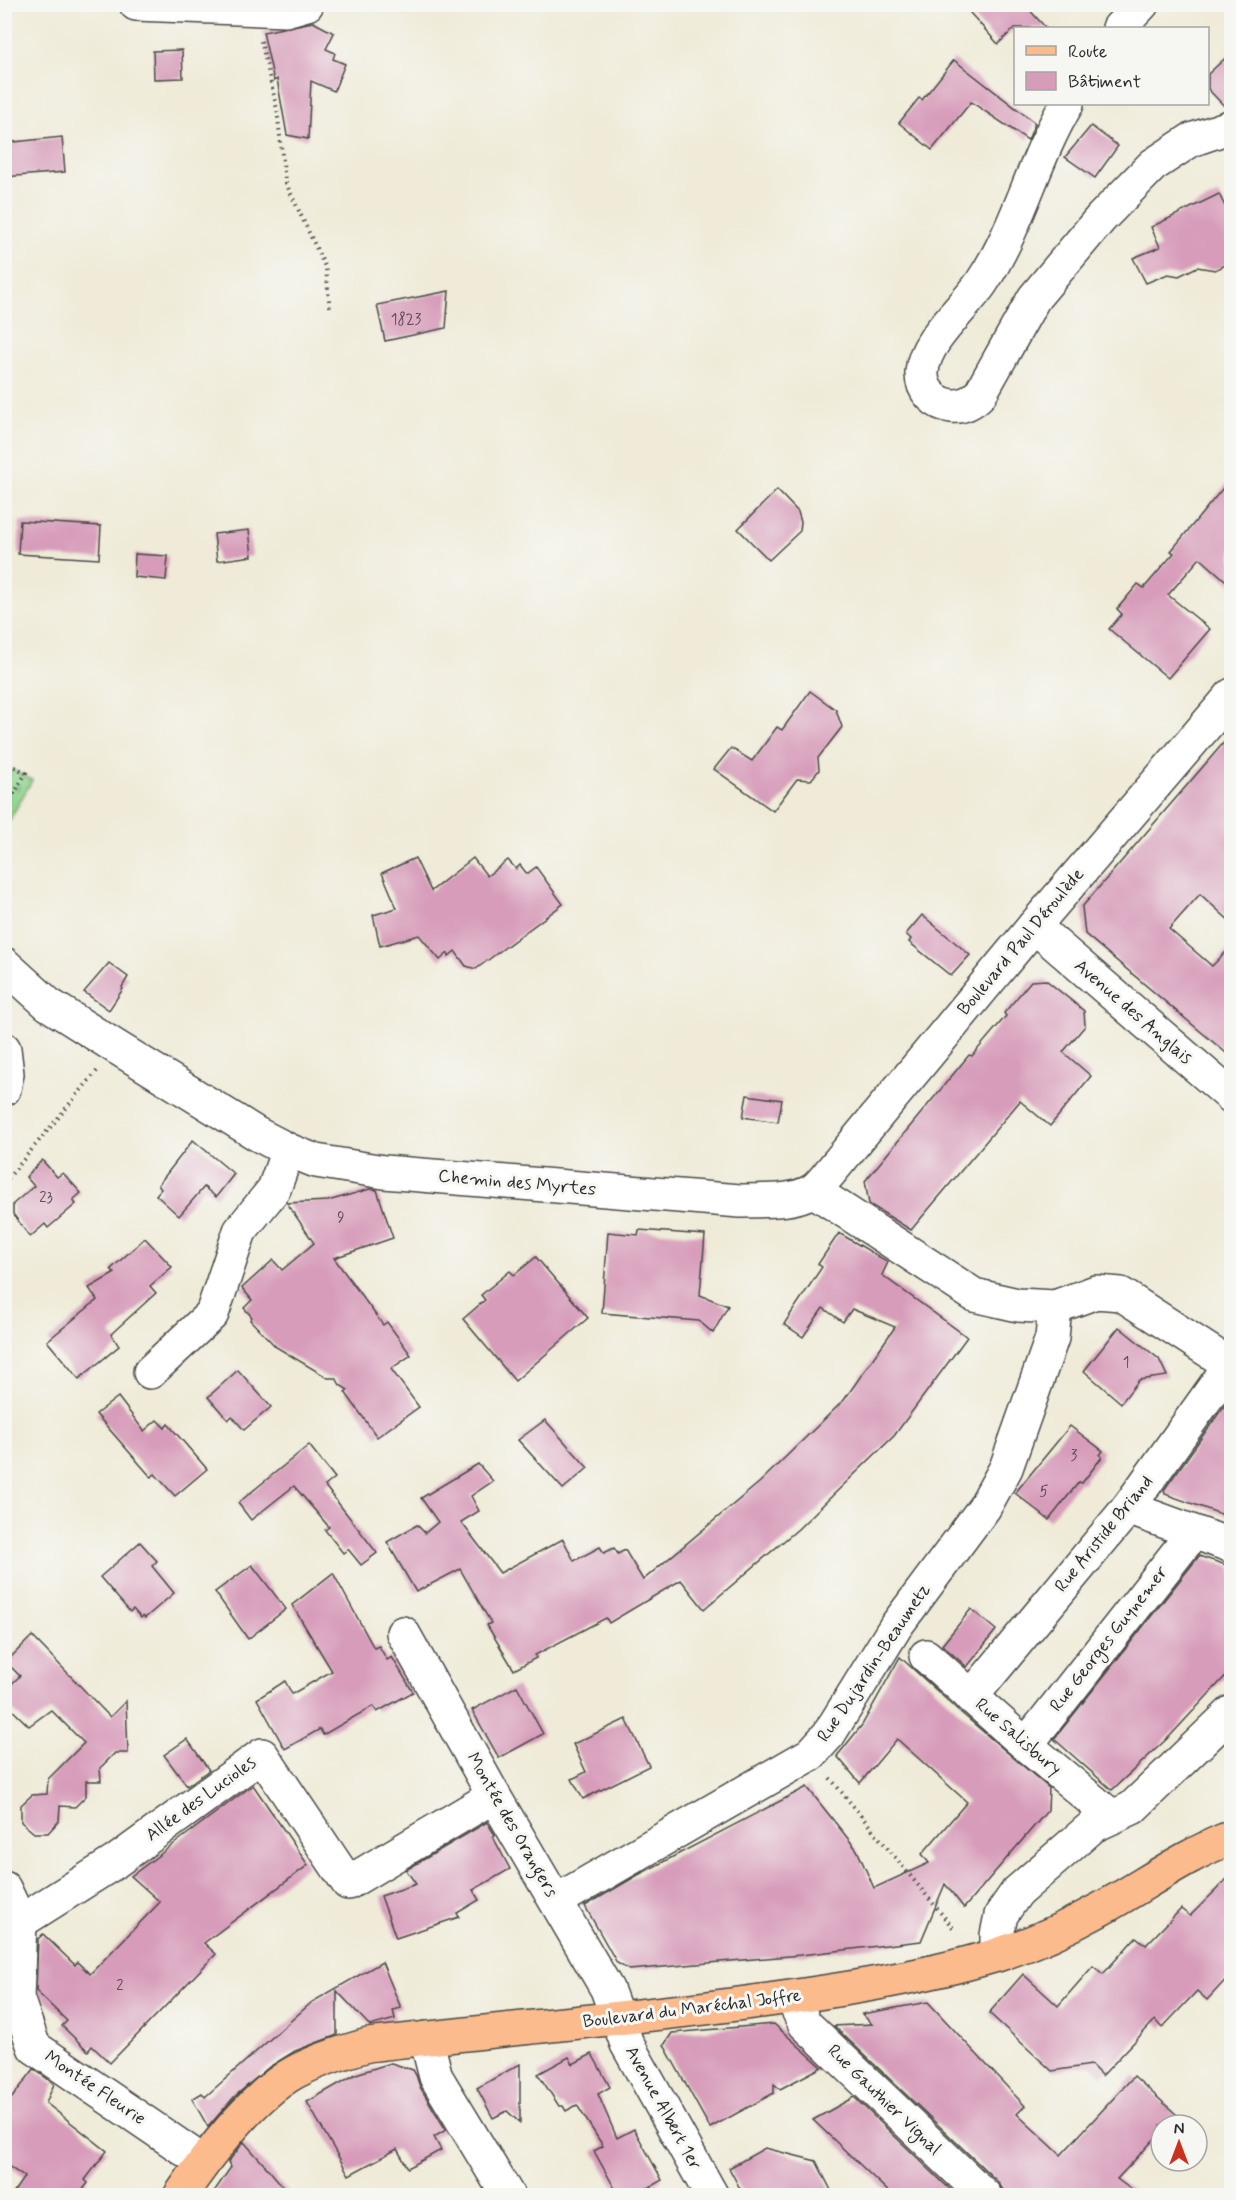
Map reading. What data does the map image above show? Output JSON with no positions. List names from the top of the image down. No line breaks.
{"streets":{"main road":["Boulevard du Maréchal Joffre"],"street":["Boulevard Paul Déroulède","Avenue des Anglais","Chemin des Myrtes","Rue Aristide Briand","Rue Georges Guynemer","Rue Dujardin-Beaumetz","Rue Salisbury","Allée des Lucioles","Montée des Orangers","Montée Fleurie","Rue Gauthier Vignal","Avenue Albert 1er"]},"crossings":[["Boulevard Paul Déroulède","Avenue des Anglais"],["Boulevard Paul Déroulède","Chemin des Myrtes"],["Rue Aristide Briand","Rue Salisbury"],["Rue Georges Guynemer","Rue Salisbury"],["Rue Dujardin-Beaumetz","Montée des Orangers"],["Allée des Lucioles","Montée des Orangers"],["Allée des Lucioles","Montée Fleurie"],["Montée des Orangers","Boulevard du Maréchal Joffre"],["Montée des Orangers","Avenue Albert 1er"],["Boulevard du Maréchal Joffre","Montée Fleurie"],["Boulevard du Maréchal Joffre","Rue Gauthier Vignal"],["Boulevard du Maréchal Joffre","Avenue Albert 1er"]],"house_numbers":["1823","23","9","1","3","5","2"],"legend":["Route","Bâtiment"],"north":"top"}
